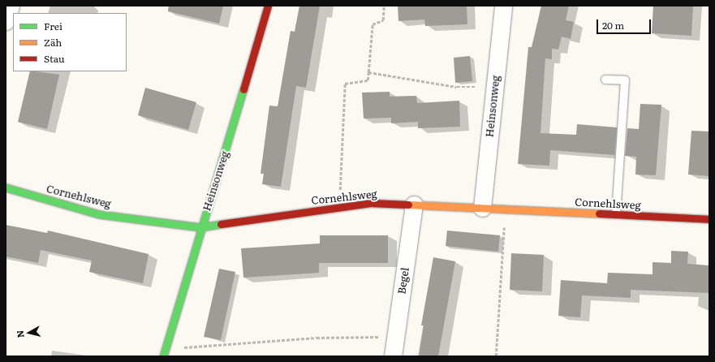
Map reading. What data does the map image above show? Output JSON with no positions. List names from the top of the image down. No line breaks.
{"streets":{"street":["Heinsonweg","Cornehlsweg","Begel"]},"crossings":[["Heinsonweg","Cornehlsweg"],["Cornehlsweg","Begel"]],"legend":["Frei","Zäh","Stau"],"scale_bar":"20 m","north":"left"}
